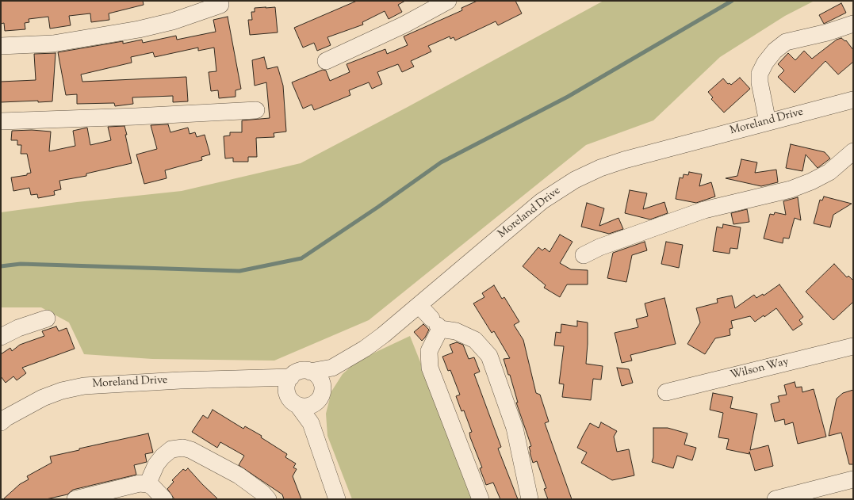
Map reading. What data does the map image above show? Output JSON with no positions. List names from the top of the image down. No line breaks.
{"streets":{"street":["Moreland Drive","Wilson Way"]}}
